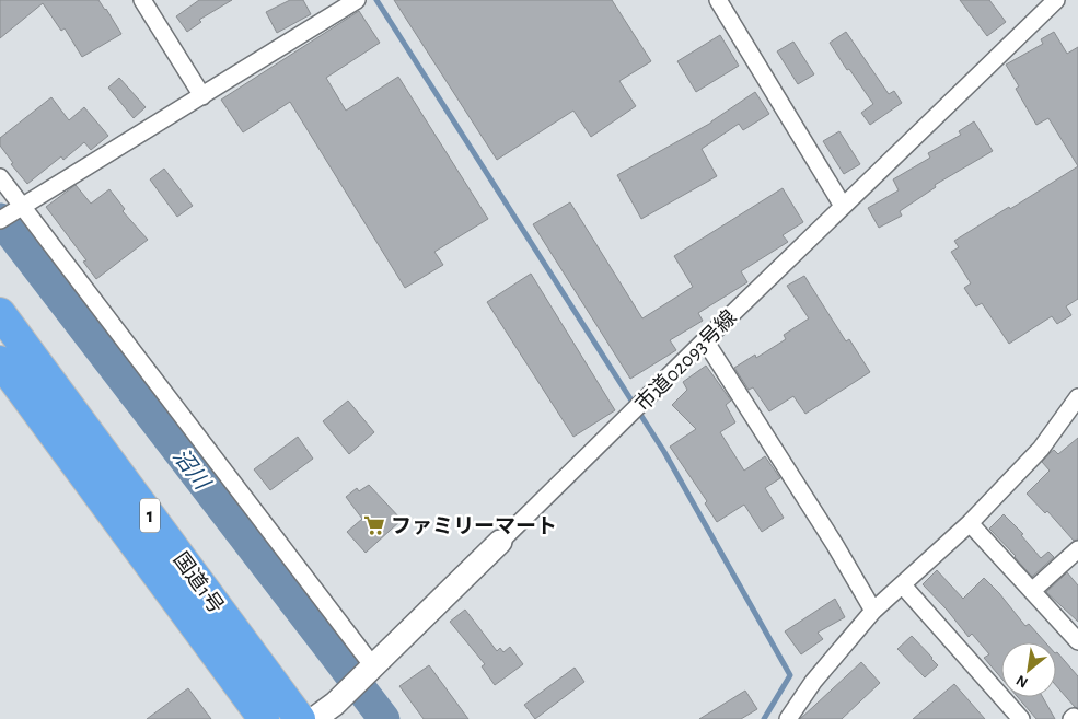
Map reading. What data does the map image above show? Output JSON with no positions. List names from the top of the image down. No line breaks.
{"streets":{"highway":["1","国道1号"],"street":["市道02093号線"]},"water":["沼川"],"places":{"supermarket":["ファミリーマート"]},"north":"bottom left"}
